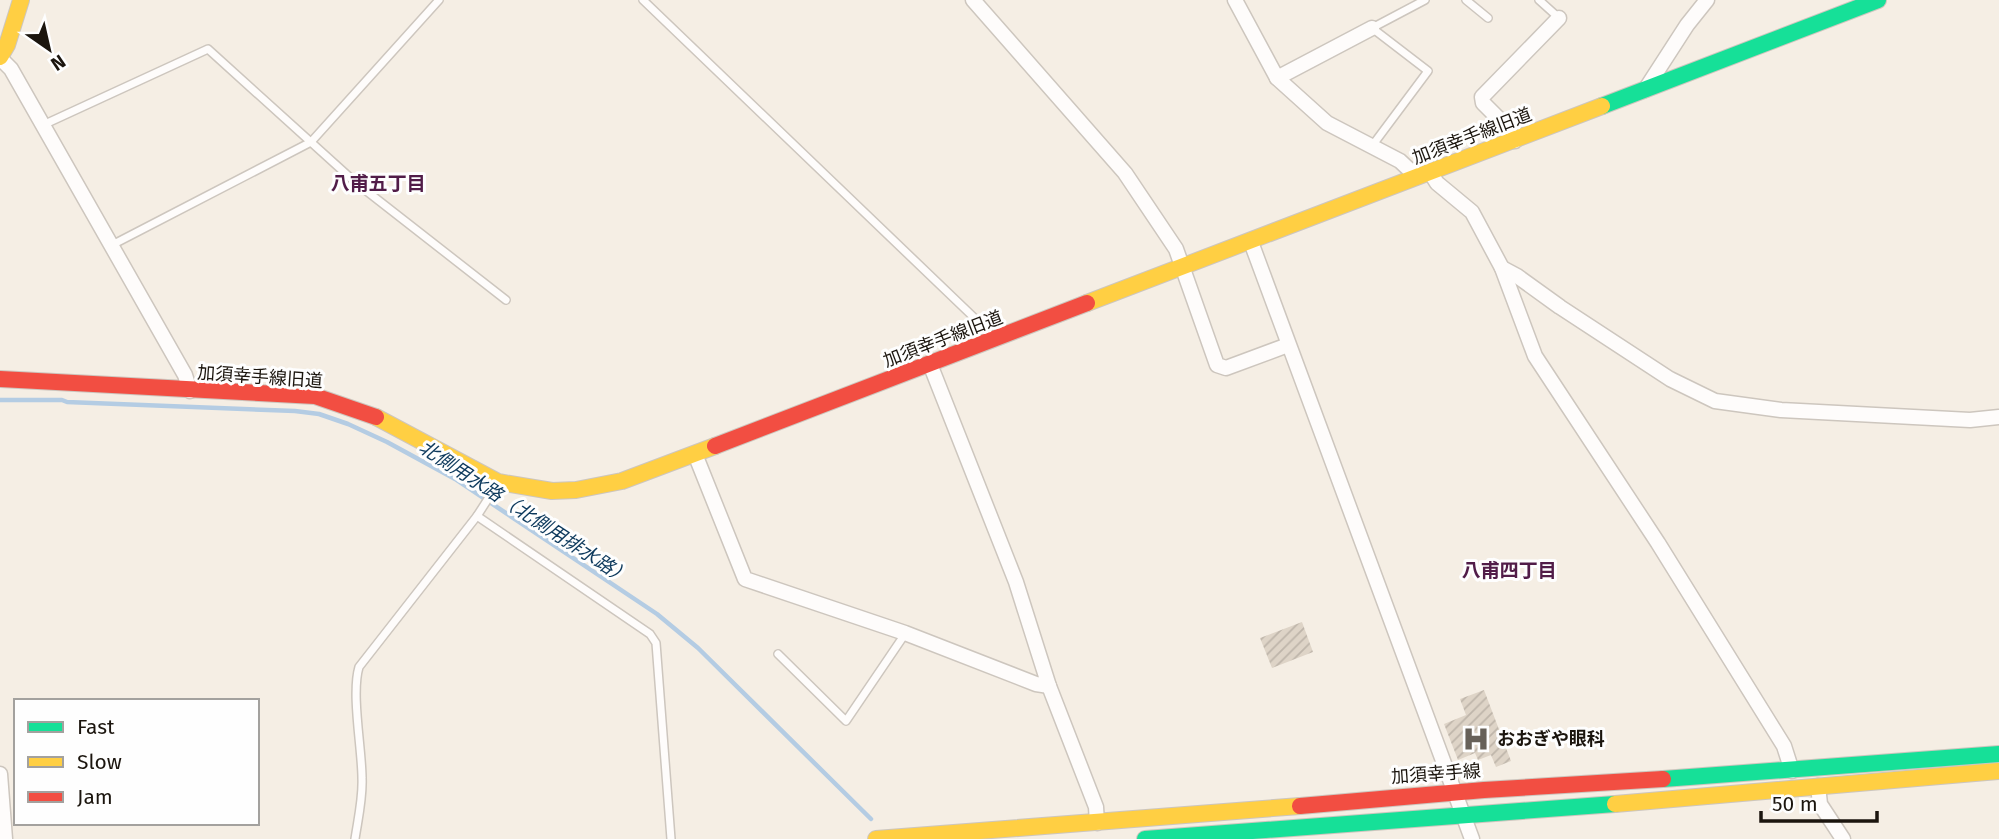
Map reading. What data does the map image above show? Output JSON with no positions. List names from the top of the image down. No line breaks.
{"streets":{"street":["加須幸手線旧道","加須幸手線"]},"districts":["八甫五丁目","八甫四丁目"],"water":["北側用水路（北側用排水路）"],"places":{"hospital":["おおぎや眼科"]},"legend":["Fast","Slow","Jam"],"scale_bar":"50 m","north":"bottom right"}
